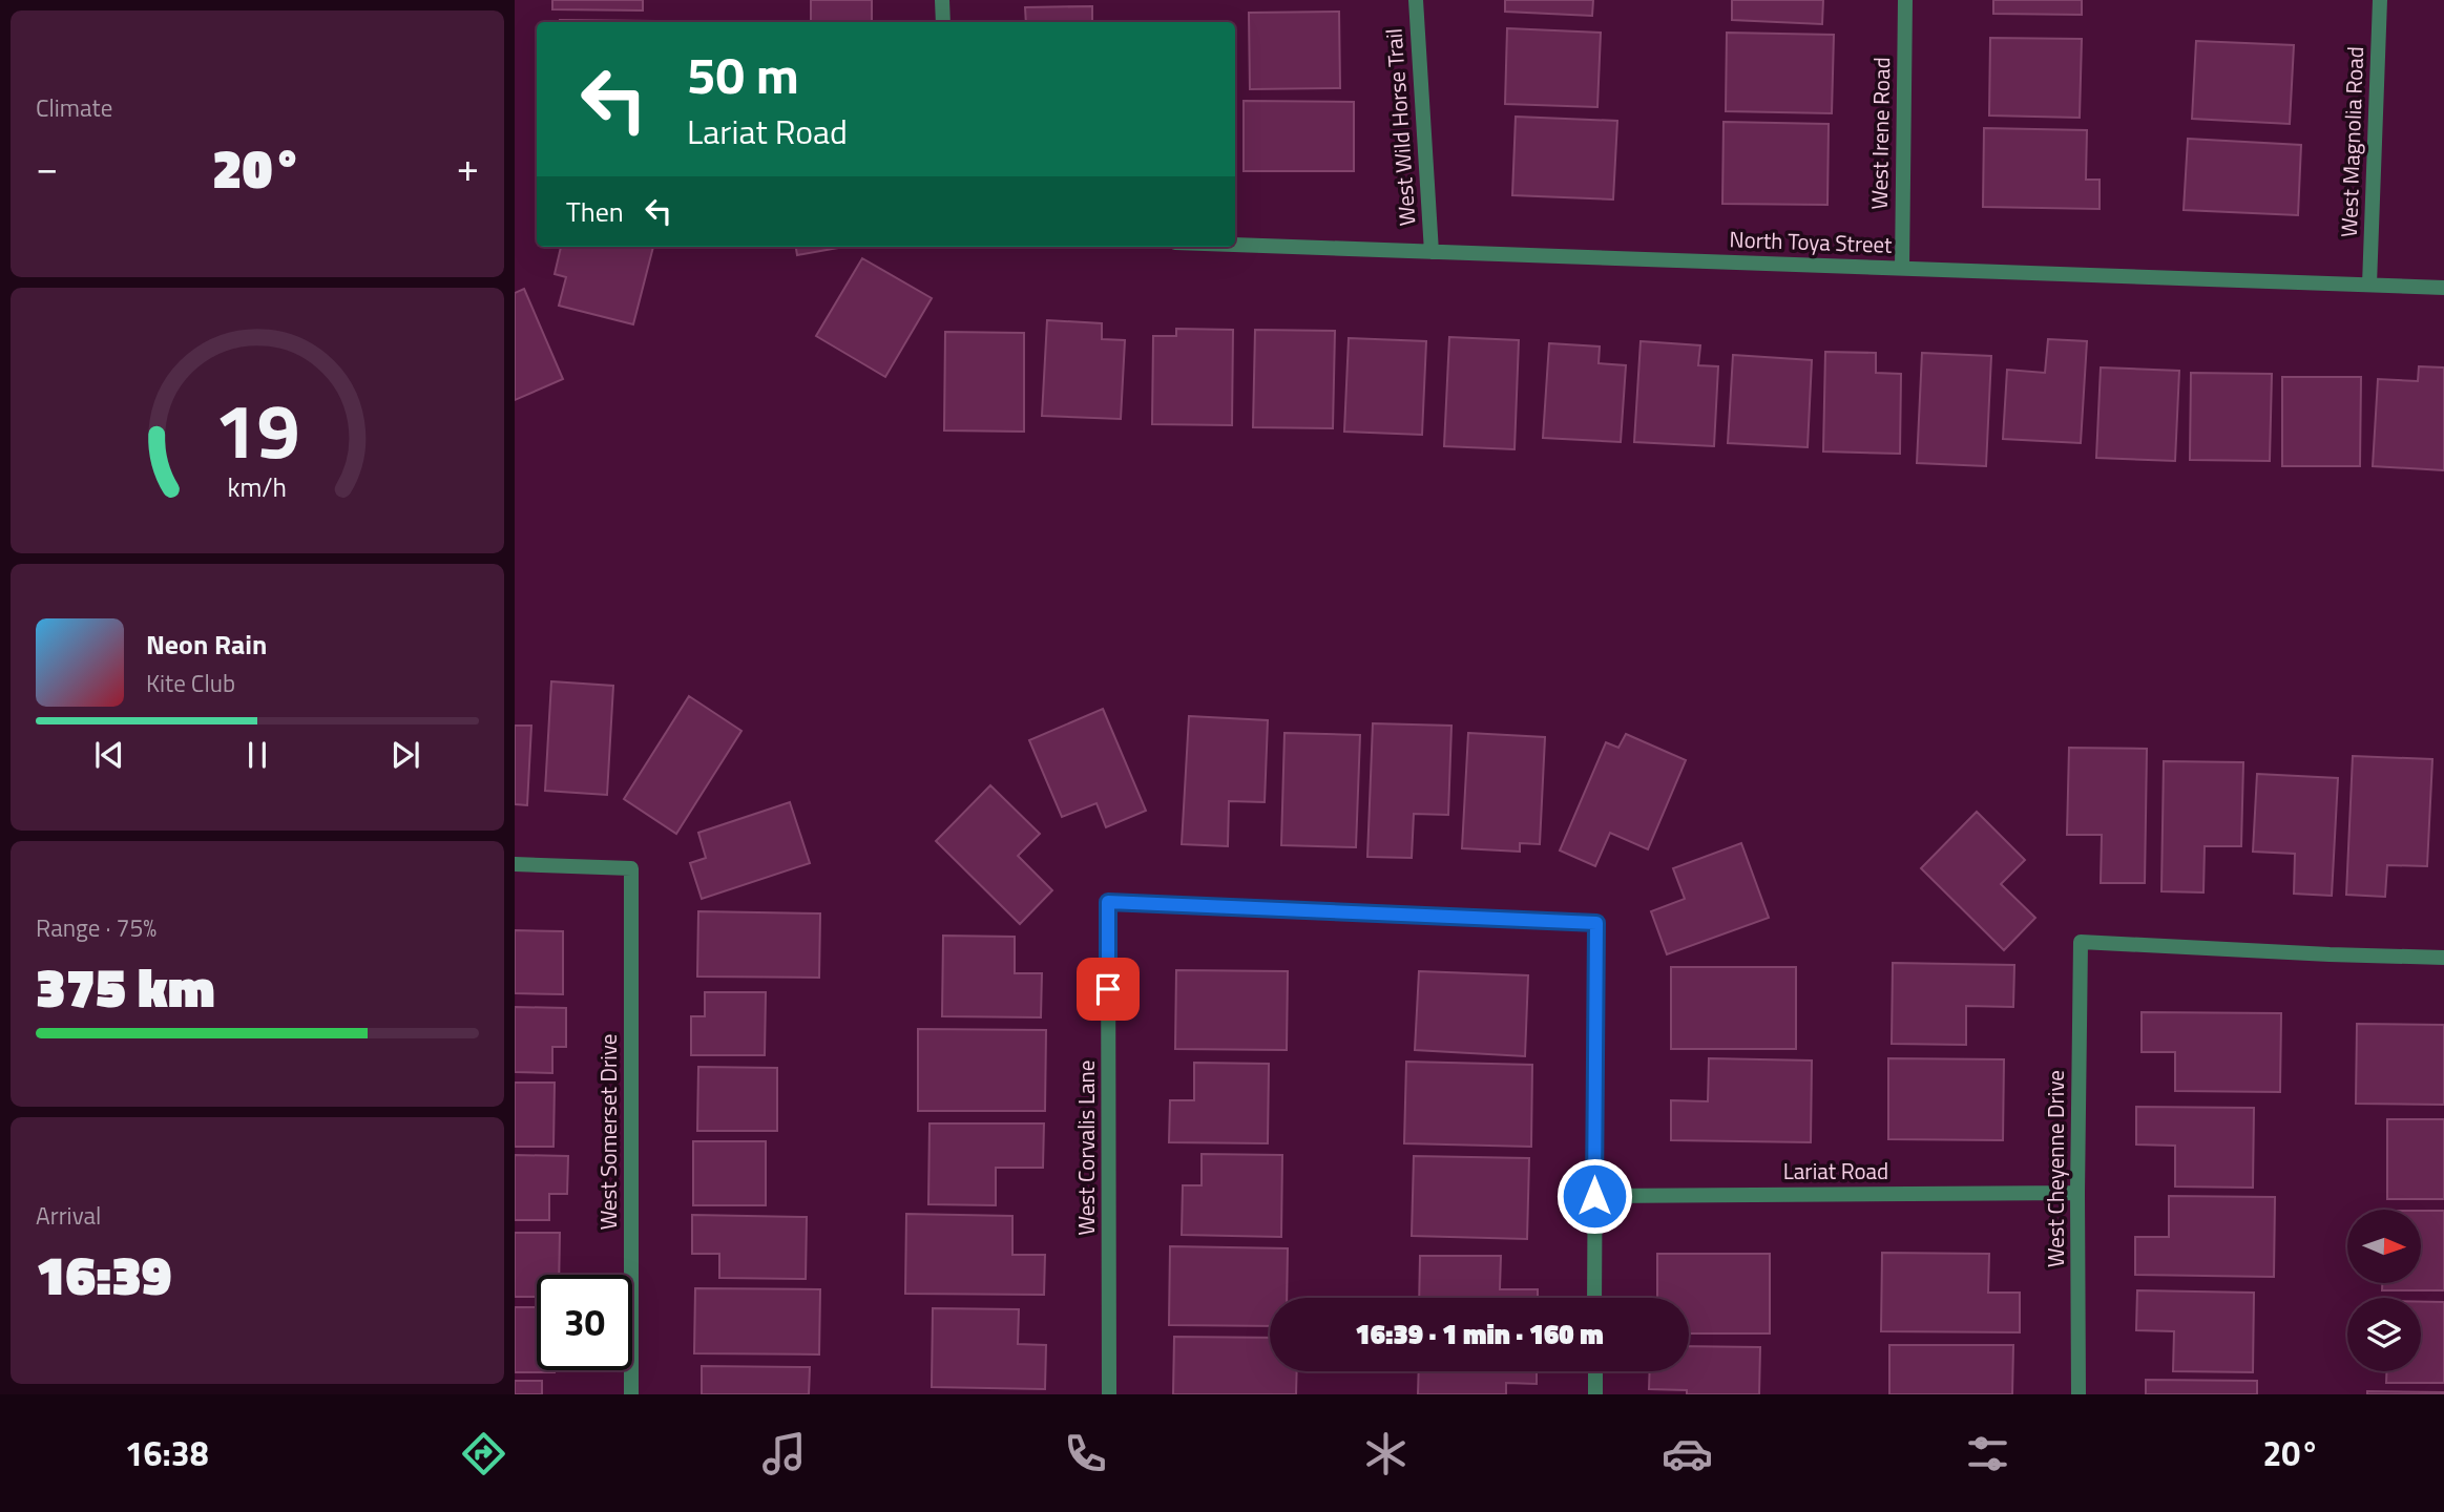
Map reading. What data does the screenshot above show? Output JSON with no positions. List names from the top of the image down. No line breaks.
{"streets":{"street":["West Wild Horse Trail","West Irene Road","West Magnolia Road","North Toya Street","West Somerset Drive","West Corvalis Lane","West Cheyenne Drive","Lariat Road"]},"crossings":[["West Wild Horse Trail","North Toya Street"],["West Irene Road","North Toya Street"],["West Magnolia Road","North Toya Street"],["West Corvalis Lane","Lariat Road"],["West Cheyenne Drive","Lariat Road"]],"north":"right","page":{"tile":["Climate",["Range · 75%","375 km"],["Arrival","16:39"]],"turn":["50 m","Lariat Road"],"heat":["−","20°","+"],"then":"Then","song":["Neon Rain","Kite Club"],"limit":"30","trip":"16:39 · 1 min · 160 m","tabs":["16:38","20°"],"gauge":["19","km/h"]}}
